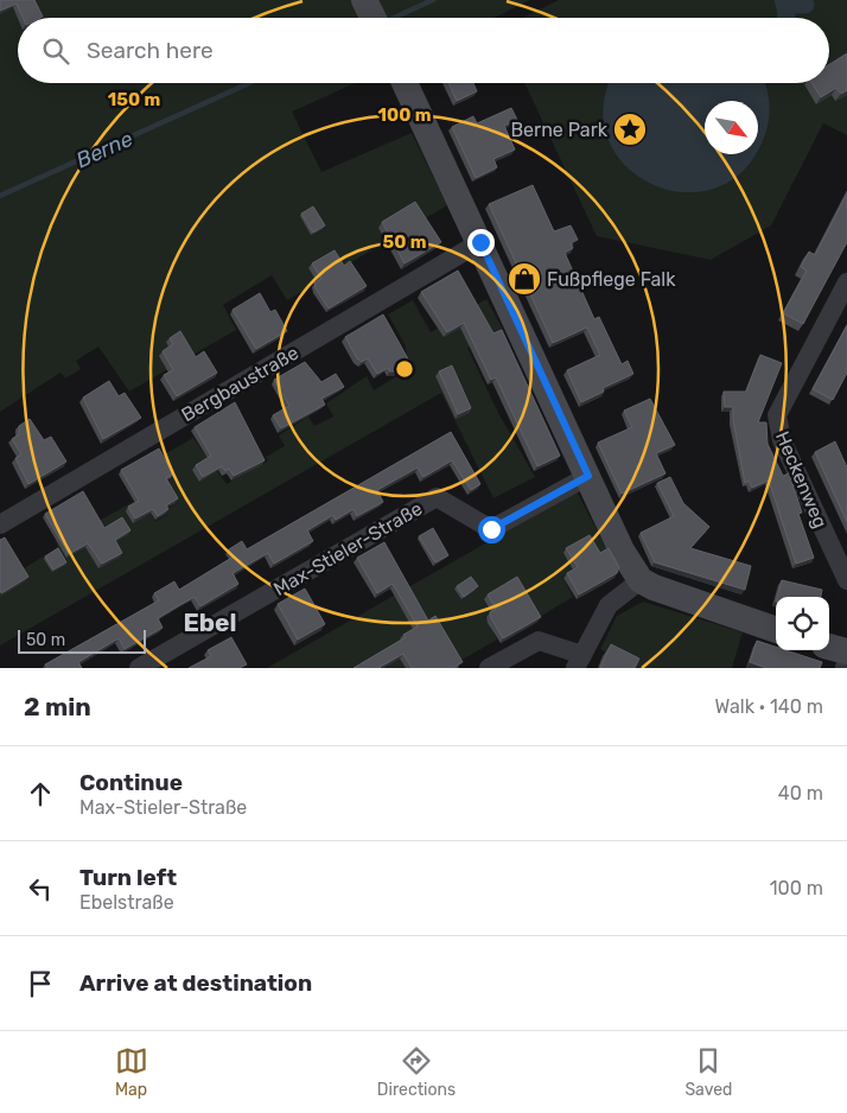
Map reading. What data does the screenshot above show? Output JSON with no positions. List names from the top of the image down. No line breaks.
{"streets":{"street":["Bergbaustraße","Heckenweg","Max-Stieler-Straße"]},"districts":["Ebel"],"water":["Berne"],"places":{"place":["Berne Park"],"shop":["Fußpflege Falk"]},"scale_bar":"50 m","north":"bottom right","page":{"search":"Search here","scale":"50 m","heading":["2 min","Walk · 140 m"],"list":[["Continue","Max-Stieler-Straße","40 m"],["Turn left","Ebelstraße","100 m"],"Arrive at destination"],"nav":["Map","Directions","Saved"]},"rings":["150 m","100 m","50 m"]}
